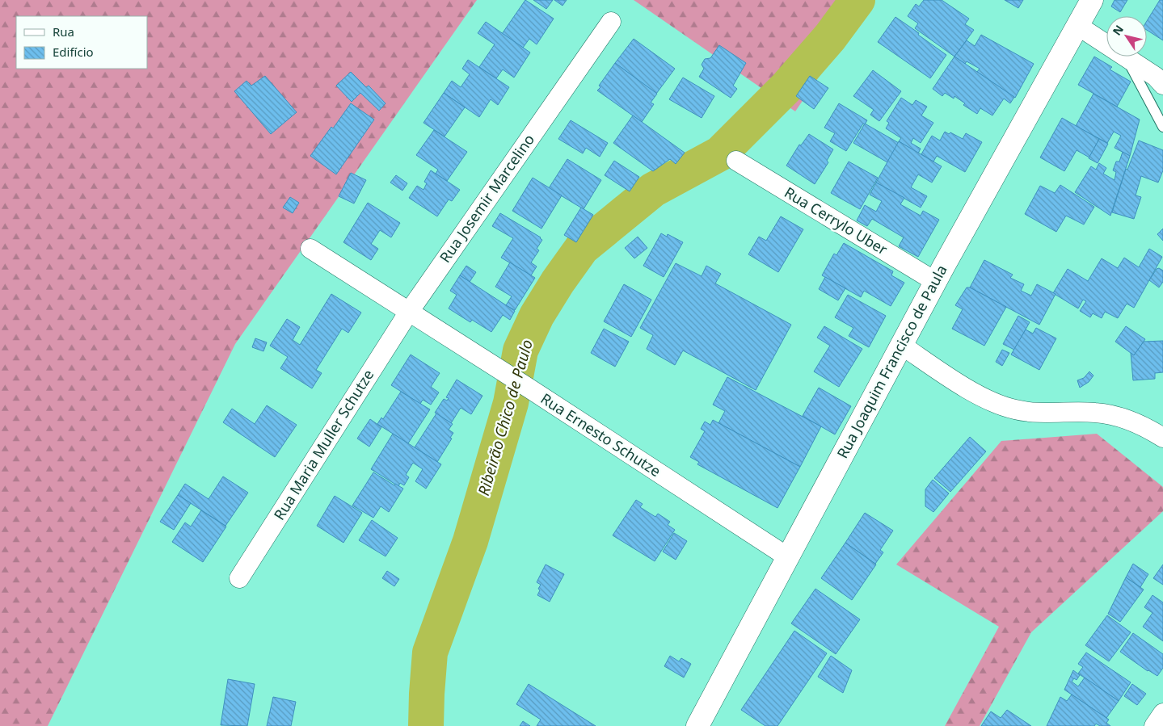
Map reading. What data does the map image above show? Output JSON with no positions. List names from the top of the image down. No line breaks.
{"streets":{"main road":["Rua Joaquim Francisco de Paula"],"street":["Rua Josemir Marcelino","Rua Cerrylo Uber","Rua Ernesto Schutze","Rua Maria Muller Schutze"]},"crossings":[["Rua Josemir Marcelino","Rua Ernesto Schutze"],["Rua Josemir Marcelino","Rua Maria Muller Schutze"],["Rua Cerrylo Uber","Rua Joaquim Francisco de Paula"],["Rua Joaquim Francisco de Paula","Rua Ernesto Schutze"],["Rua Ernesto Schutze","Rua Maria Muller Schutze"]],"water":["Ribeirão Chico de Paulo"],"legend":["Rua","Edifício"],"north":"top left"}
